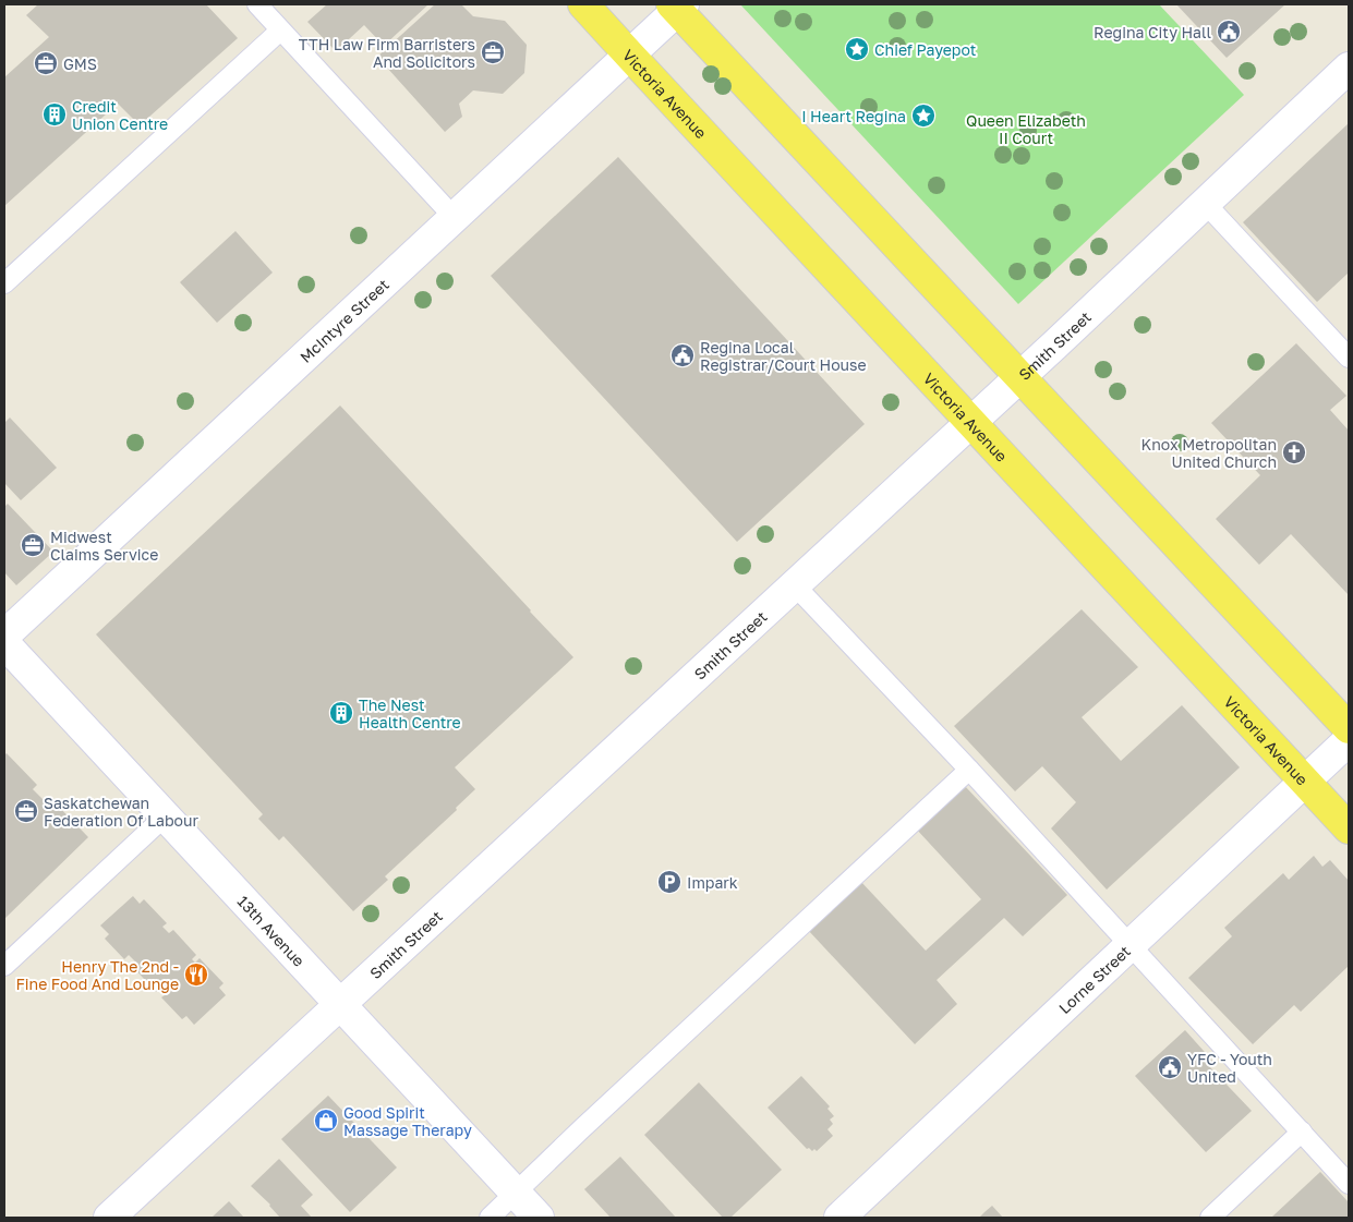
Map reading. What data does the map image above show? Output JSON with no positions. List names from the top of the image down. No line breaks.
{"streets":{"main road":["Victoria Avenue"],"street":["McIntyre Street","Smith Street","13th Avenue","Lorne Street"]},"crossings":[["Victoria Avenue","McIntyre Street"],["Victoria Avenue","Smith Street"],["Victoria Avenue","Lorne Street"],["Smith Street","13th Avenue"]],"parks":["Queen Elizabeth II Court"],"places":{"public building":["Regina City Hall","Regina Local Registrar/Court House","YFC - Youth United"],"place":["Chief Payepot","I Heart Regina"],"office":["TTH Law Firm Barristers And Solicitors","GMS","Midwest Claims Service","Saskatchewan Federation Of Labour"],"building":["Credit Union Centre","The Nest Health Centre"],"church":["Knox Metropolitan United Church"],"parking":["Impark"],"restaurant":["Henry The 2nd - Fine Food And Lounge"],"shop":["Good Spirit Massage Therapy"]}}
